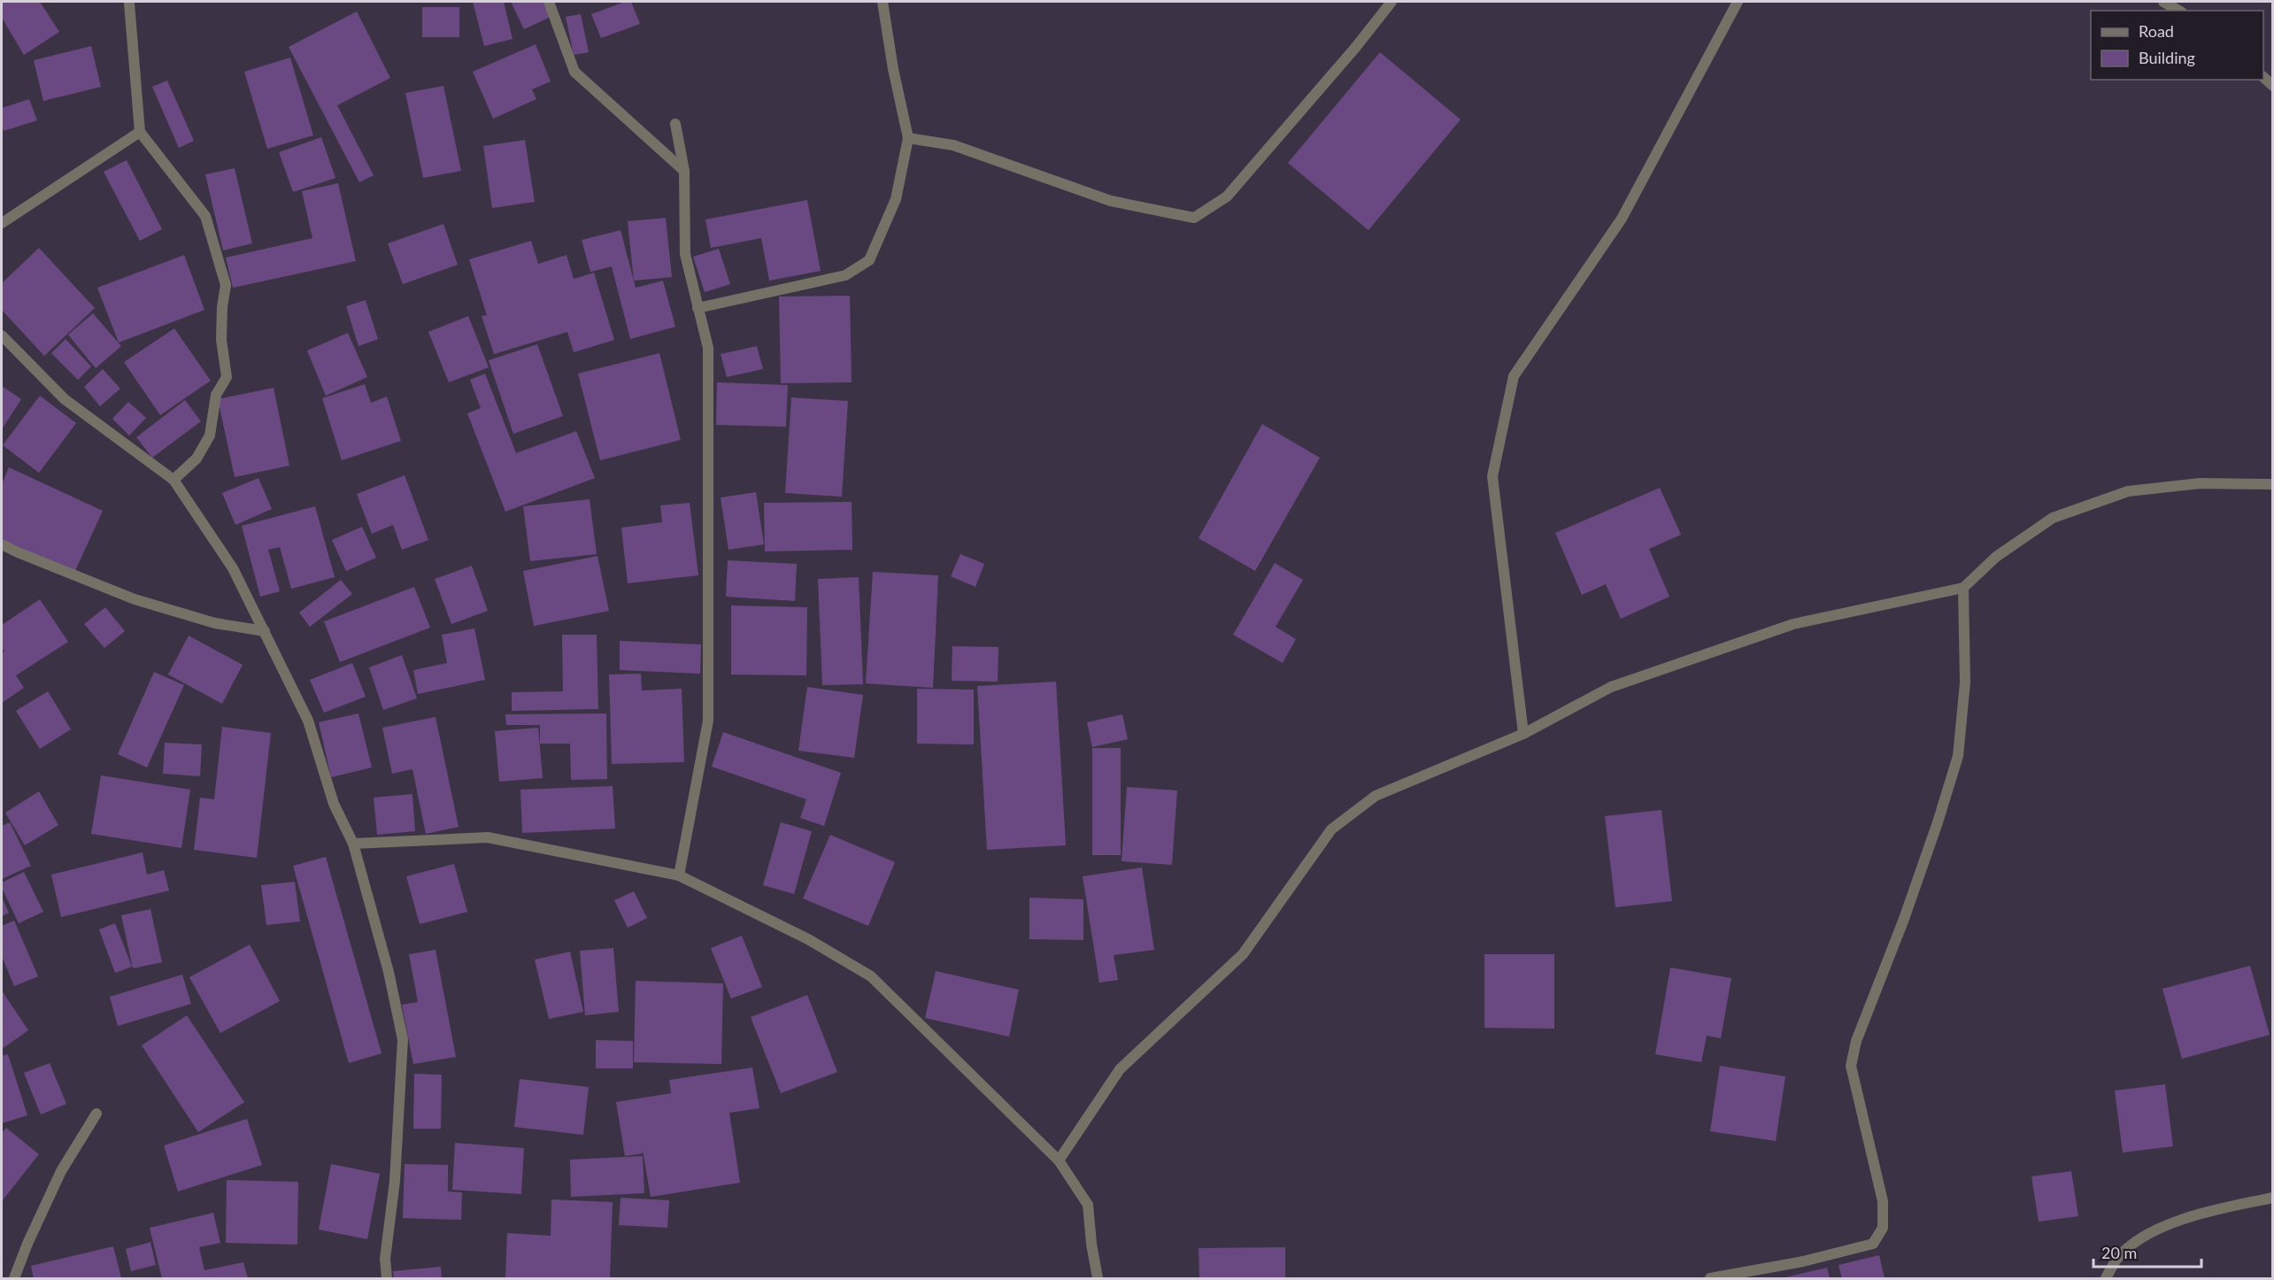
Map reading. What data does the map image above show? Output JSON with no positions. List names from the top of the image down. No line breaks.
{"legend":["Road","Building"],"scale_bar":"20 m"}
